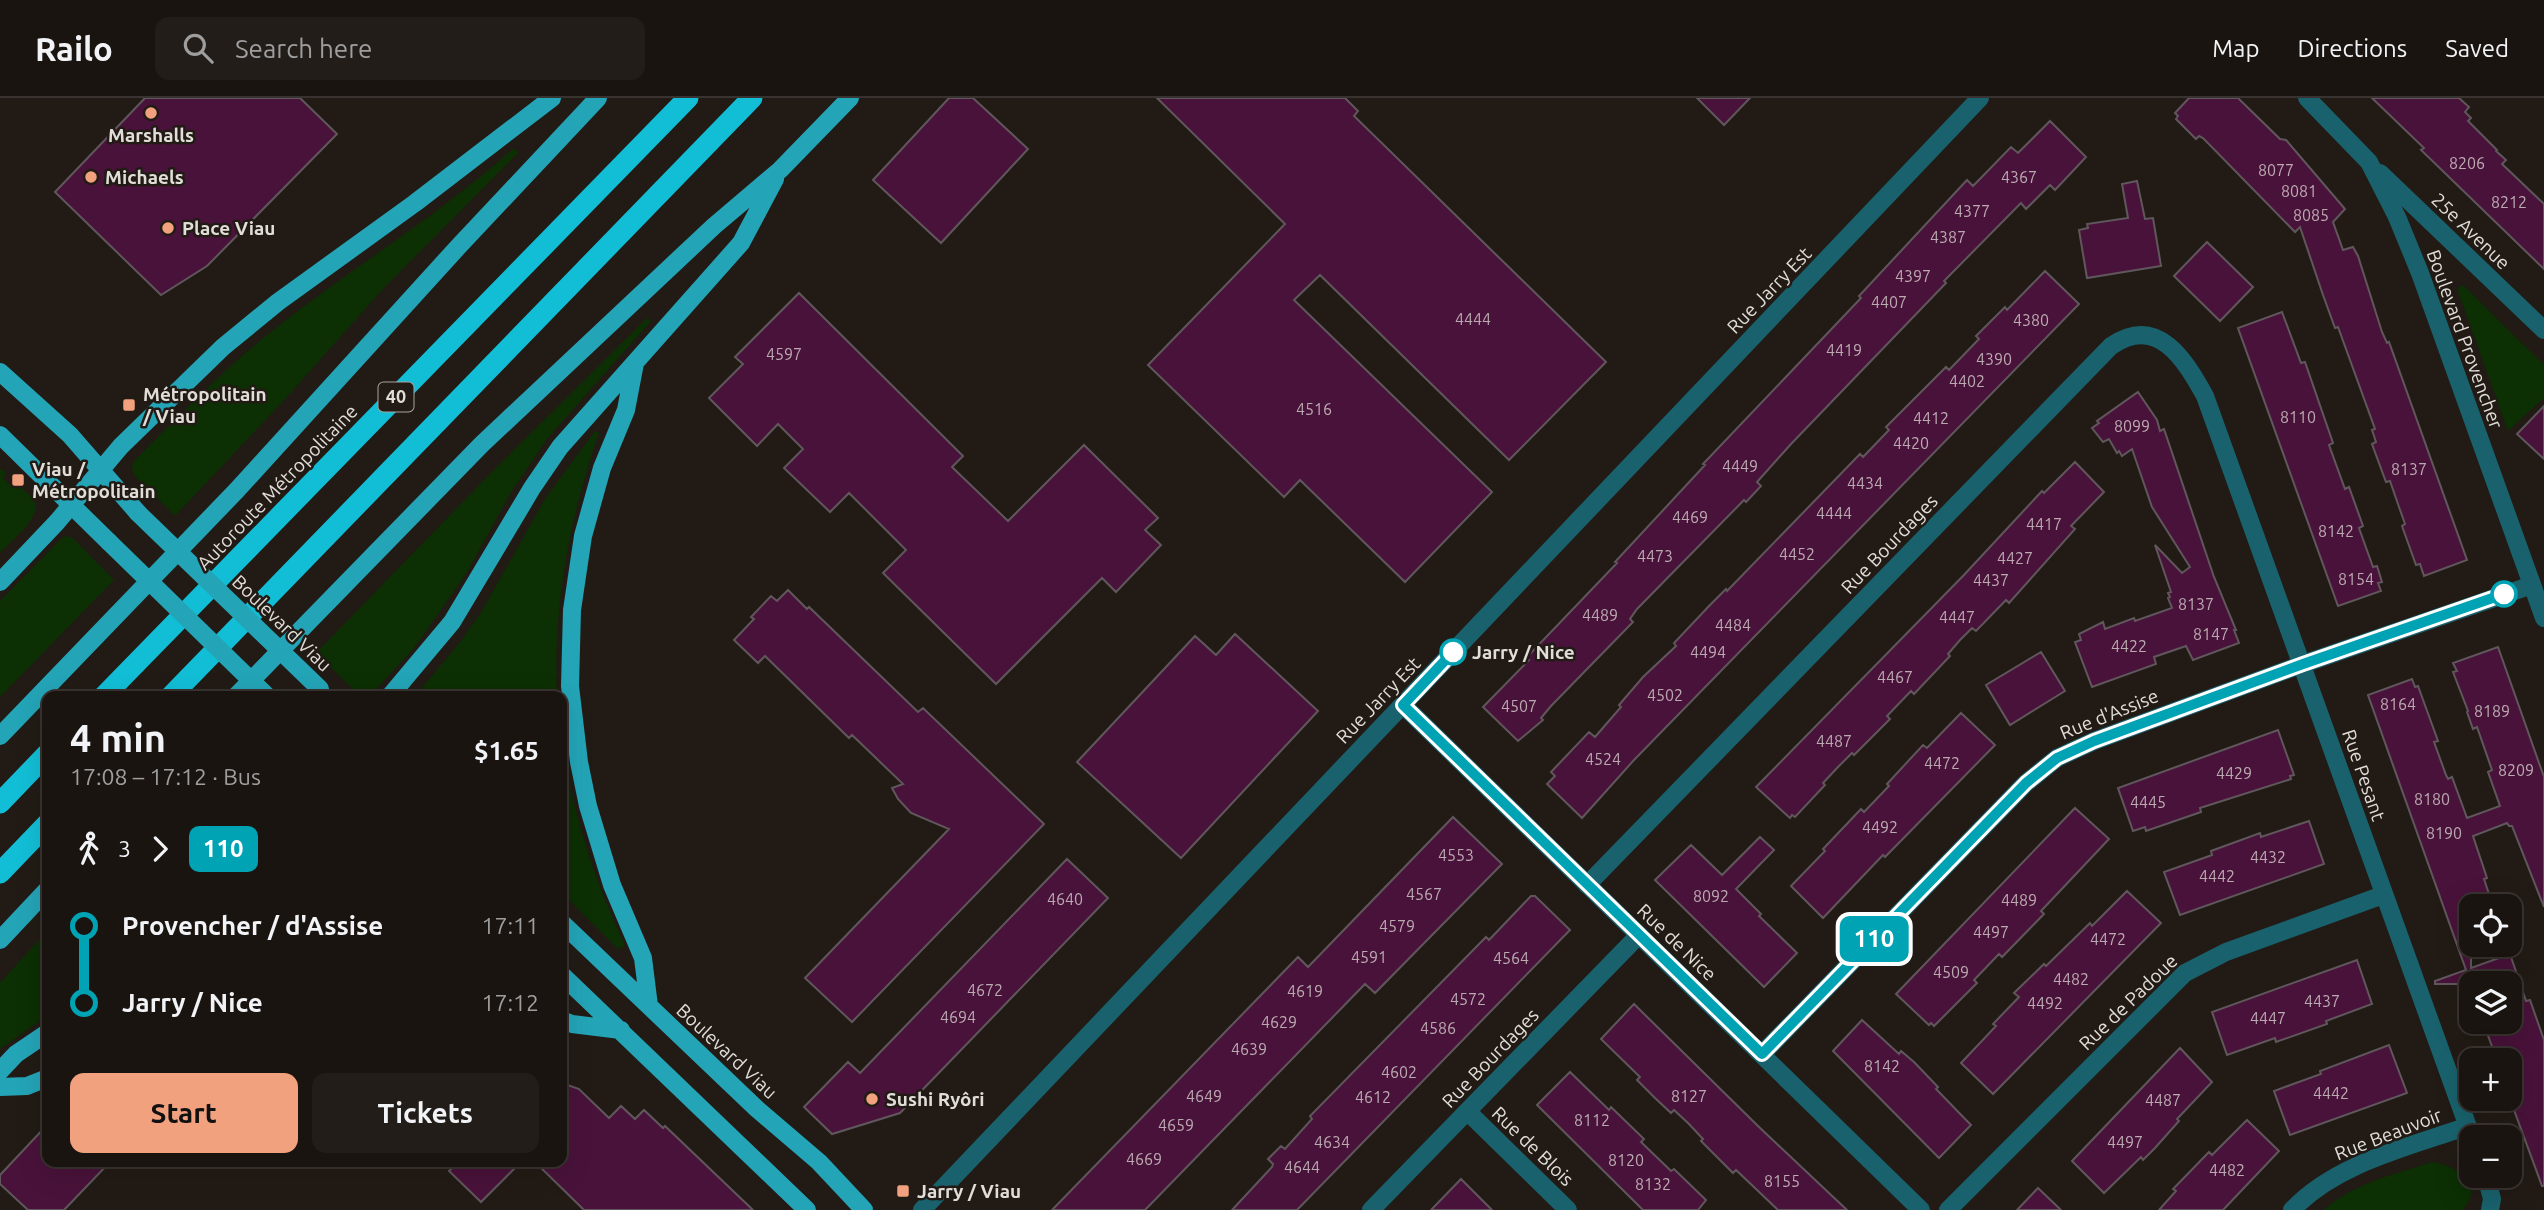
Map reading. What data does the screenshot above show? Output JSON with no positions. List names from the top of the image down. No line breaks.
{"streets":{"highway":["40","Autoroute Métropolitaine"],"main road":["Boulevard Viau"],"street":["25e Avenue","Rue Jarry Est","Boulevard Provencher","Rue Bourdages","Rue d'Assise","Rue Pesant","Rue de Nice","Rue de Padoue","Rue Beauvoir","Rue de Blois"]},"crossings":[["25e Avenue","Boulevard Provencher"],["Rue Jarry Est","Rue de Nice"],["Boulevard Provencher","Rue d'Assise"],["Rue Bourdages","Rue Pesant"],["Rue Bourdages","Rue de Nice"],["Rue Bourdages","Rue de Blois"],["Rue d'Assise","Rue Pesant"],["Rue d'Assise","Rue de Nice"],["Rue Pesant","Rue de Padoue"]],"places":{"other":["Marshalls","Michaels","Place Viau","Jarry / Nice","Sushi Ryôri"],"transit":["Métropolitain / Viau","Viau / Métropolitain","Jarry / Viau"]},"lines":["bus line 110"],"house_numbers":["8206","8077","4367","8081","8212","4377","8085","4387","4397","4407","4444","4380","4419","4597","4390","4402","4516","8110","4412","8099","4420","4449","8137","4434","4444","4469","4417","8142","4452","4473","4427","8154","4437","8137","4489","4447","4484","8147","4422","4494","4467","4502","8164","4507","8189","4487","4524","4472","8209","4429","8180","4445","4492","8190","4553","4432","4442","4567","8092","4640","4489","4579","4497","4472","4591","4564","4509","4482","4672","4619","4572","4437","4492","4694","4447","4629","4586","4639","8142","4602","4442","4649","8127","4612","4487","8112","4659","4634","4497","4669","8120","4644","4482","8155","8132"],"page":{"header":"Railo","search":"Search here","nav":["Map","Directions","Saved"],"on_map":"110","heading":["4 min","17:08 – 17:12 · Bus","$1.65"],"legs":["3","110"],"list":[{"name":"Provencher / d'Assise","value":"17:11"},{"name":"Jarry / Nice","value":"17:12"}],"map_buttons":["+","−"],"buttons":["Start","Tickets"]}}
